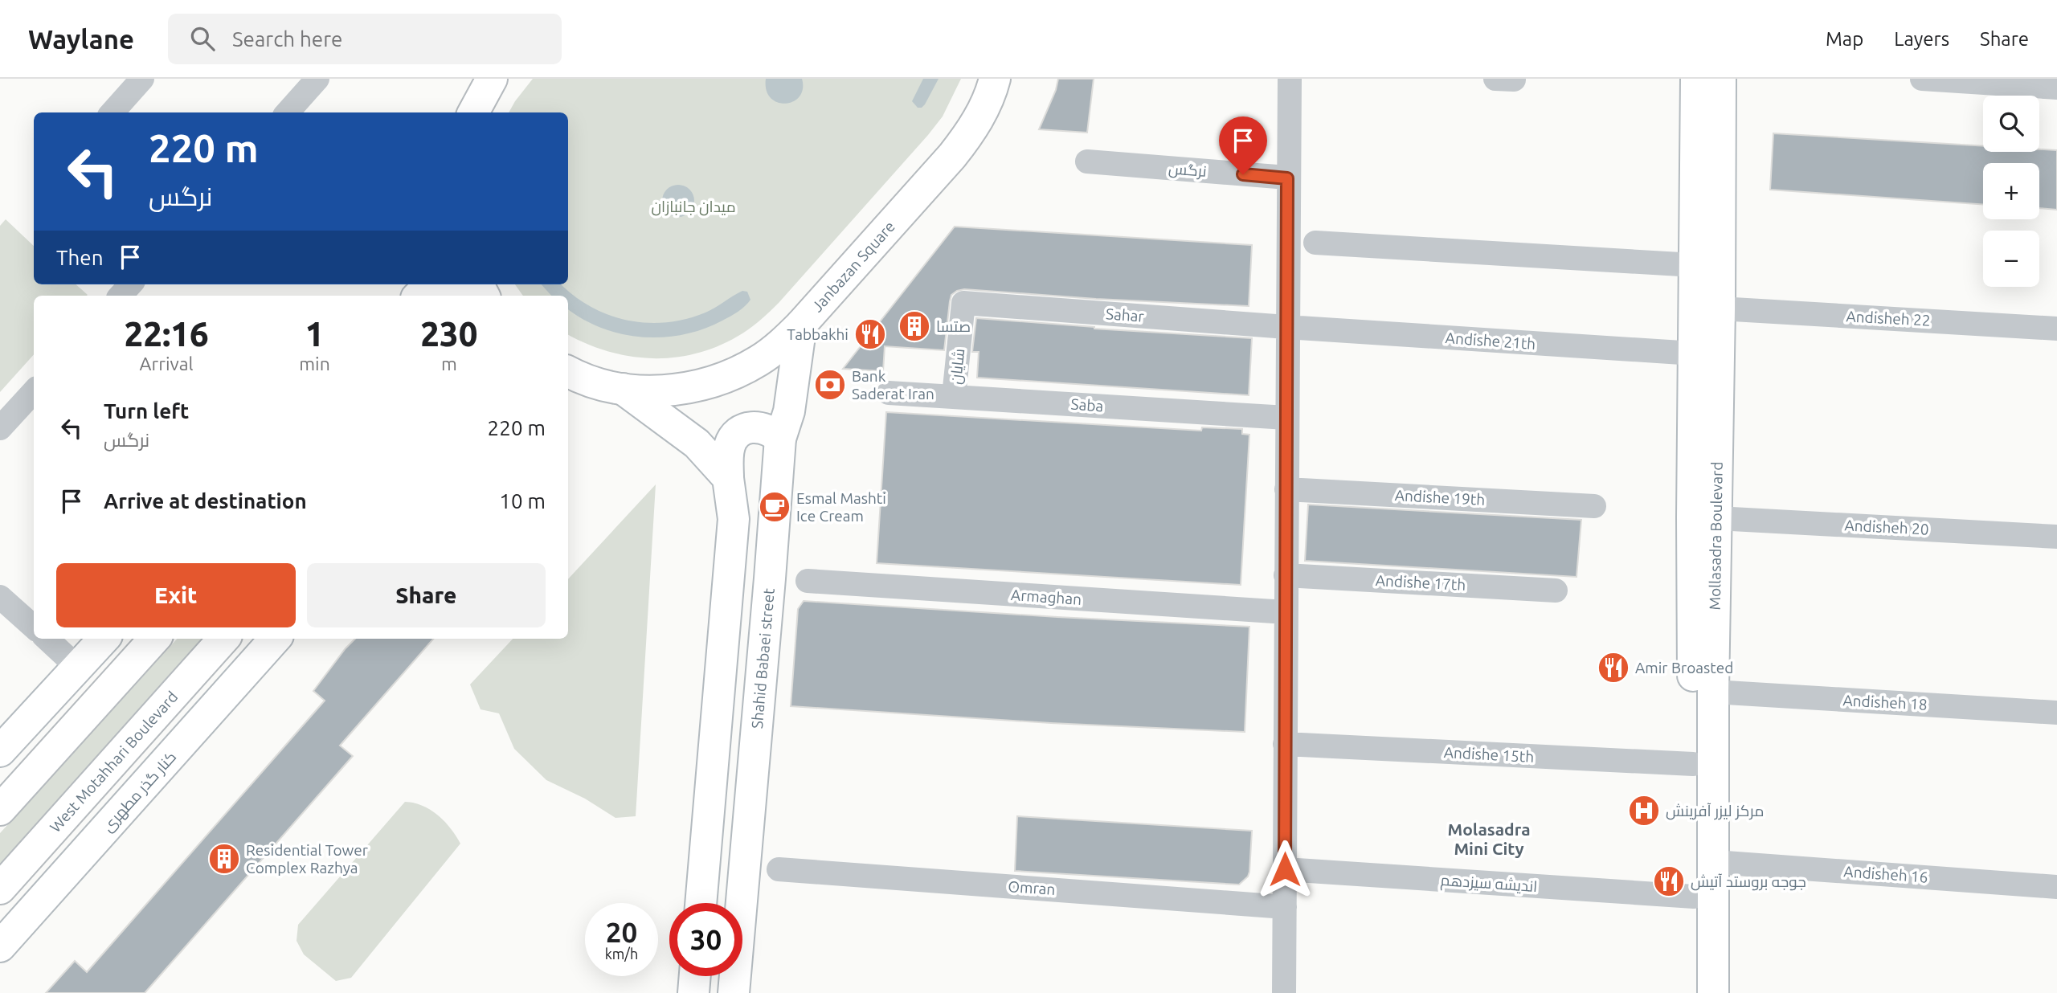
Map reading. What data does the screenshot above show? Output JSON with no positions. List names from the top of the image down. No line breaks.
{"streets":{"main road":["Janbazan Square","Mollasadra Boulevard","Shahid Babaei street","West Motahhari Boulevard","کنار گذر مطهری"],"street":["نرگس","Sahar","Andisheh 22","Andishe 21th","شایان","Saba","Andishe 19th","Andisheh 20","Andishe 17th","Armaghan","Andisheh 18","Andishe 15th","Andisheh 16","اندیشه سیزدهم","Omran"]},"crossings":[["Janbazan Square","Shahid Babaei street"],["Sahar","Andishe 21th"],["Sahar","شایان"],["Andisheh 22","Mollasadra Boulevard"],["Andishe 21th","Mollasadra Boulevard"],["شایان","Saba"],["Andisheh 20","Mollasadra Boulevard"],["Mollasadra Boulevard","Andisheh 18"],["Mollasadra Boulevard","Andishe 15th"],["Mollasadra Boulevard","Andisheh 16"],["Mollasadra Boulevard","اندیشه سیزدهم"]],"districts":["Molasadra Mini City"],"parks":["میدان جانبازان"],"places":{"building":["صتسا","Residential Tower Complex Razhya"],"restaurant":["Tabbakhi","Amir Broasted","جوجه بروستد آتیش"],"bank":["Bank Saderat Iran"],"cafe":["Esmal Mashti Ice Cream"],"hospital":["مرکز لیزر آفرینش"]},"page":{"header":"Waylane","search":"Search here","nav":["Map","Layers","Share"],"map_buttons":["+","−"],"turn":["220 m","نرگس"],"then":"Then","eta":["22:16","Arrival","1","min","230","m"],"list":[{"name":"Turn left","note":"نرگس","value":"220 m"},{"name":"Arrive at destination","value":"10 m"}],"buttons":["Exit","Share"],"speed":"20 km/h","limit":"30"}}
